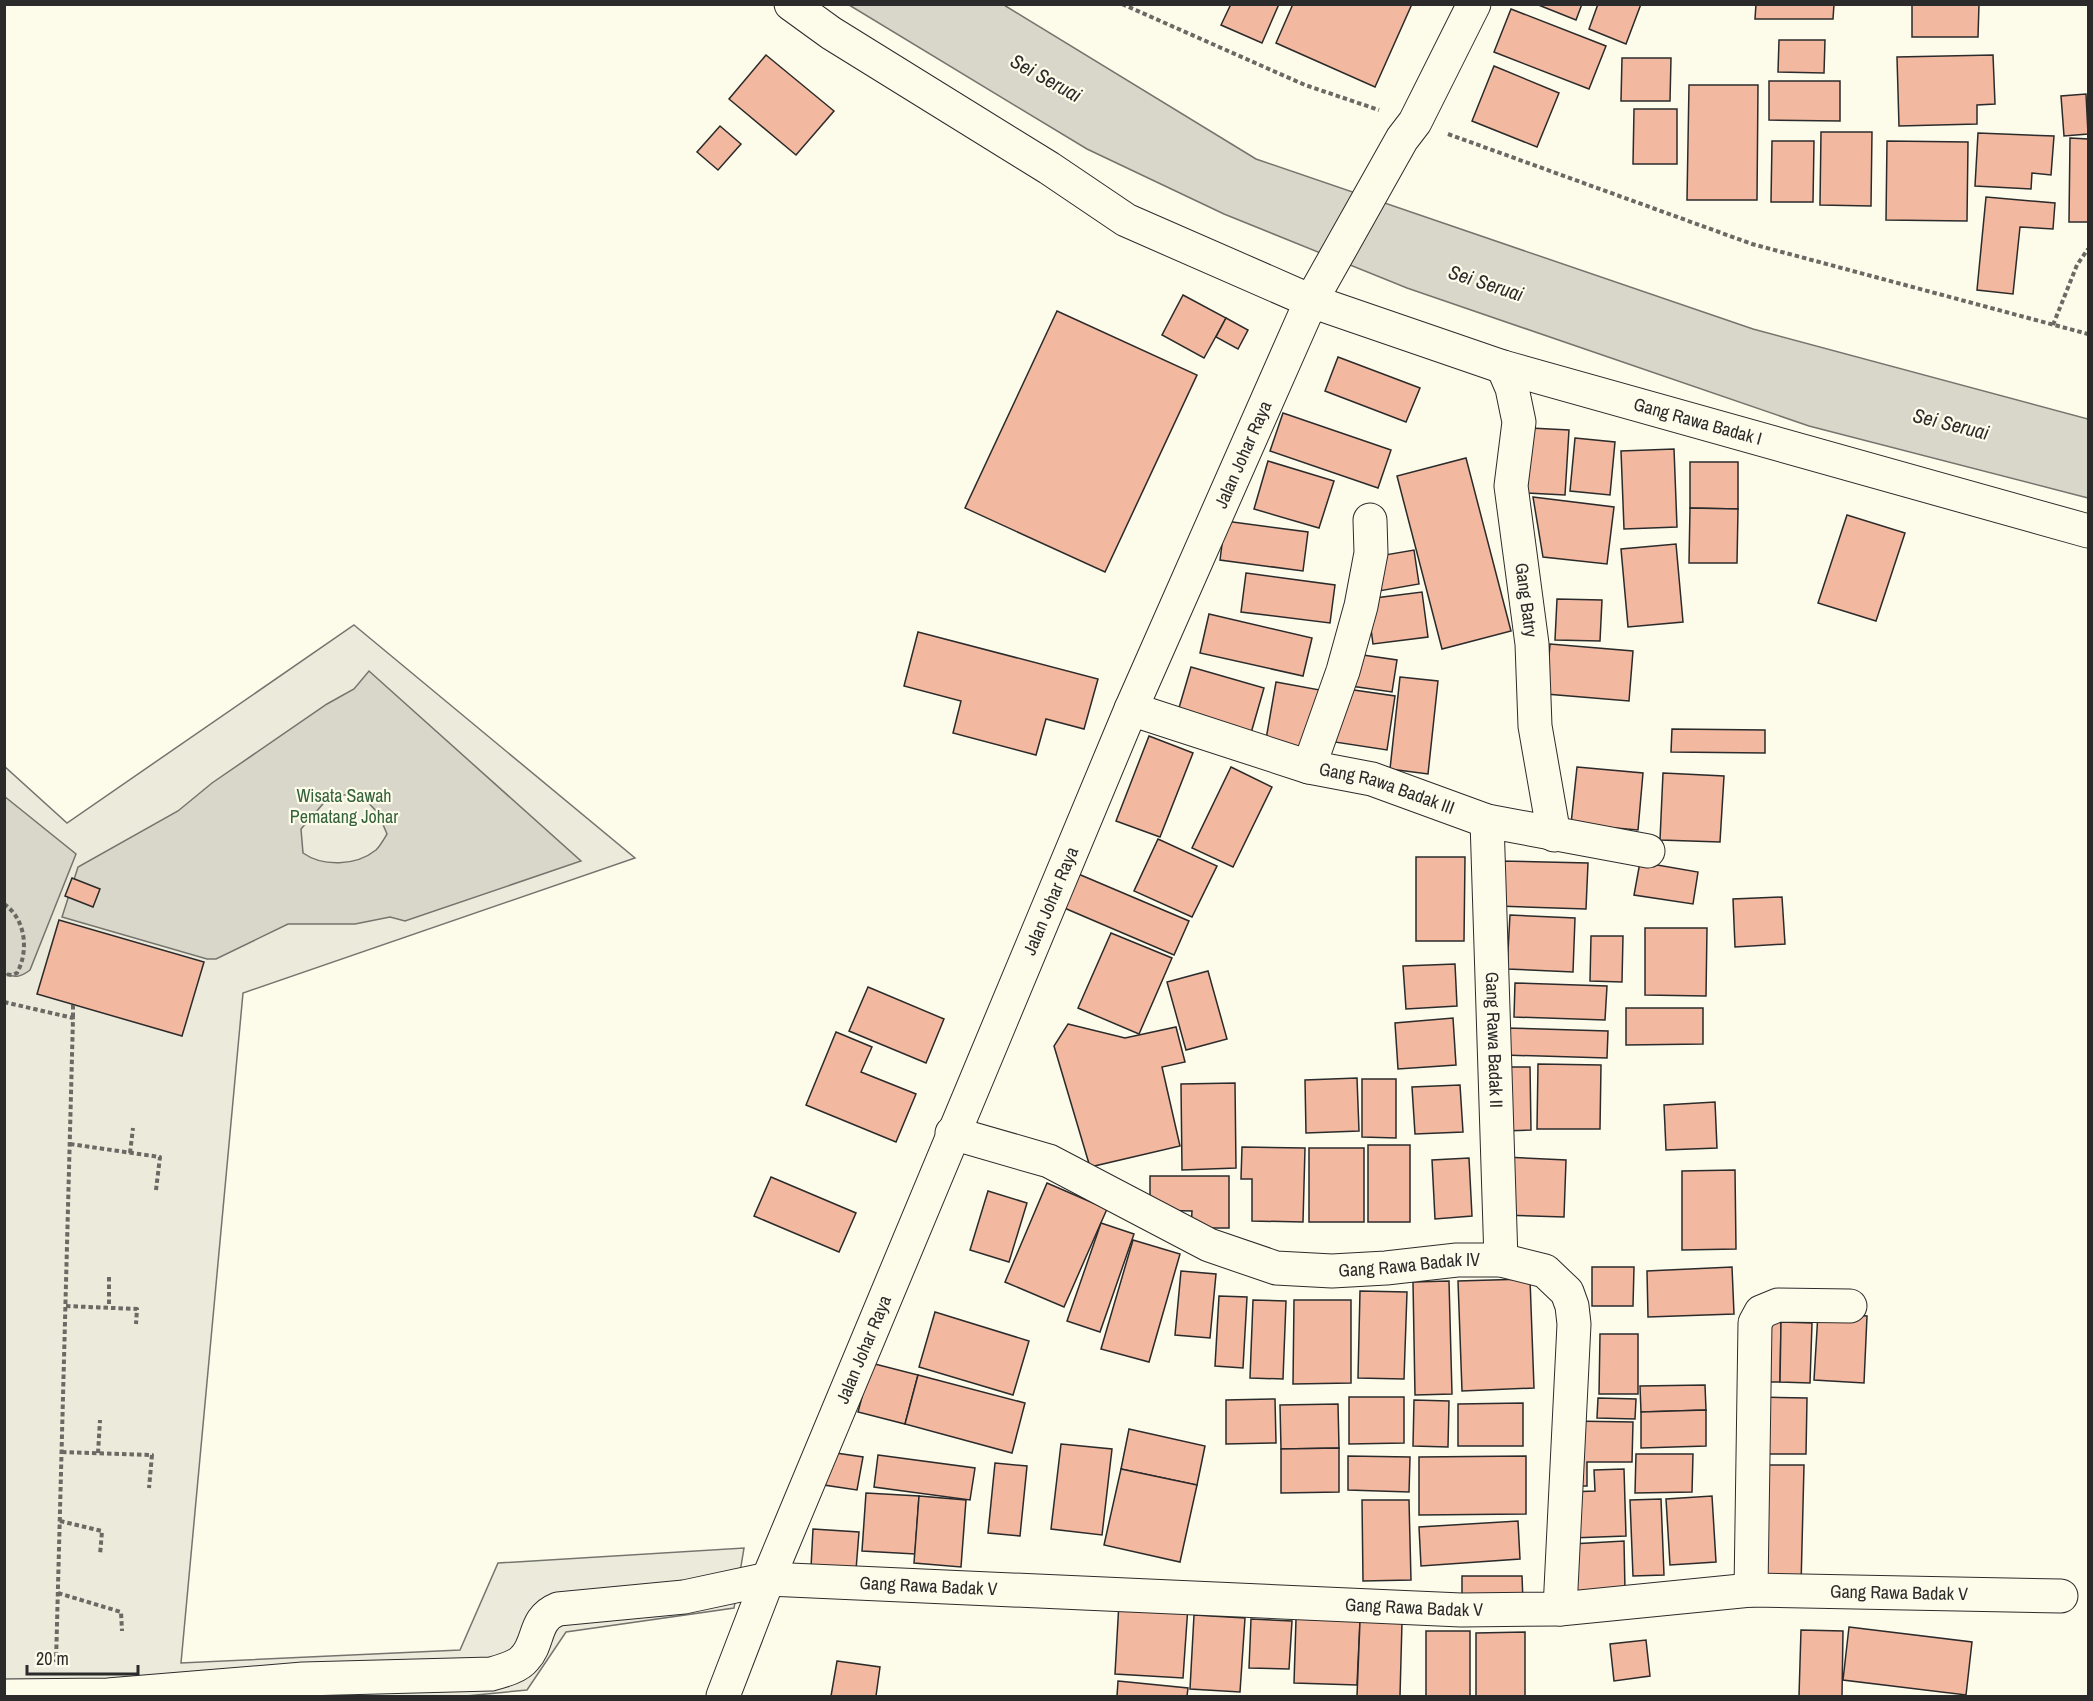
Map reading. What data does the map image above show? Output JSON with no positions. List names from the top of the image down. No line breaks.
{"streets":{"street":["Gang Rawa Badak I","Jalan Johar Raya","Gang Batry","Gang Rawa Badak III","Gang Rawa Badak II","Gang Rawa Badak IV","Gang Rawa Badak V"]},"crossings":[["Gang Rawa Badak I","Jalan Johar Raya"],["Gang Rawa Badak I","Gang Batry"],["Jalan Johar Raya","Gang Rawa Badak III"],["Jalan Johar Raya","Gang Rawa Badak IV"],["Jalan Johar Raya","Gang Rawa Badak V"],["Gang Batry","Gang Rawa Badak III"],["Gang Rawa Badak III","Gang Rawa Badak II"],["Gang Rawa Badak II","Gang Rawa Badak IV"],["Gang Rawa Badak IV","Gang Rawa Badak V"]],"water":["Sei Seruai"],"parks":["Wisata Sawah Pematang Johar"],"scale_bar":"20 m"}
